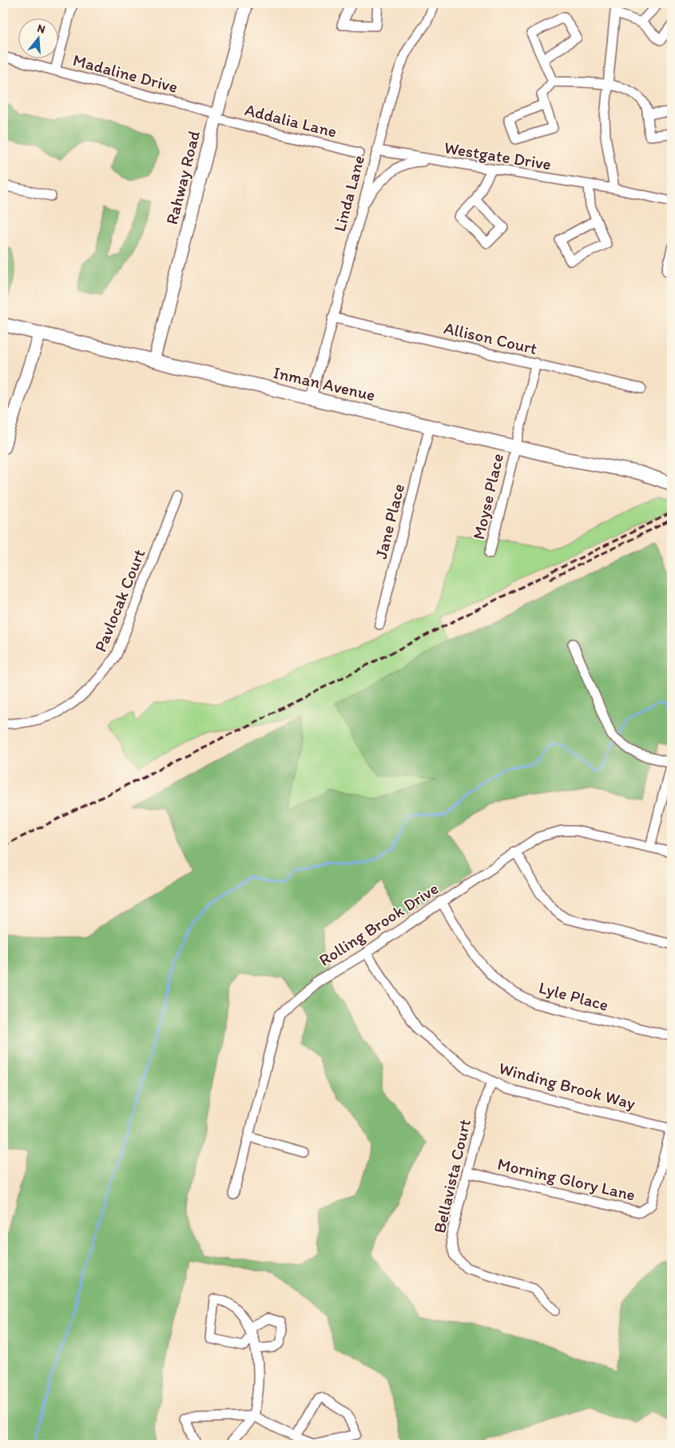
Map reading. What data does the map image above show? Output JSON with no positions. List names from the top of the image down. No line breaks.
{"streets":{"main road":["Inman Avenue"],"street":["Madaline Drive","Addalia Lane","Westgate Drive","Rahway Road","Linda Lane","Allison Court","Moyse Place","Jane Place","Pavlocak Court","Rolling Brook Drive","Lyle Place","Winding Brook Way","Bellavista Court","Morning Glory Lane"]},"crossings":[["Madaline Drive","Addalia Lane"],["Madaline Drive","Rahway Road"],["Addalia Lane","Rahway Road"],["Westgate Drive","Linda Lane"],["Rahway Road","Inman Avenue"],["Linda Lane","Allison Court"],["Linda Lane","Inman Avenue"],["Allison Court","Moyse Place"],["Inman Avenue","Moyse Place"],["Inman Avenue","Jane Place"],["Rolling Brook Drive","Lyle Place"],["Rolling Brook Drive","Winding Brook Way"],["Winding Brook Way","Bellavista Court"],["Winding Brook Way","Morning Glory Lane"],["Bellavista Court","Morning Glory Lane"]],"north":"top"}
